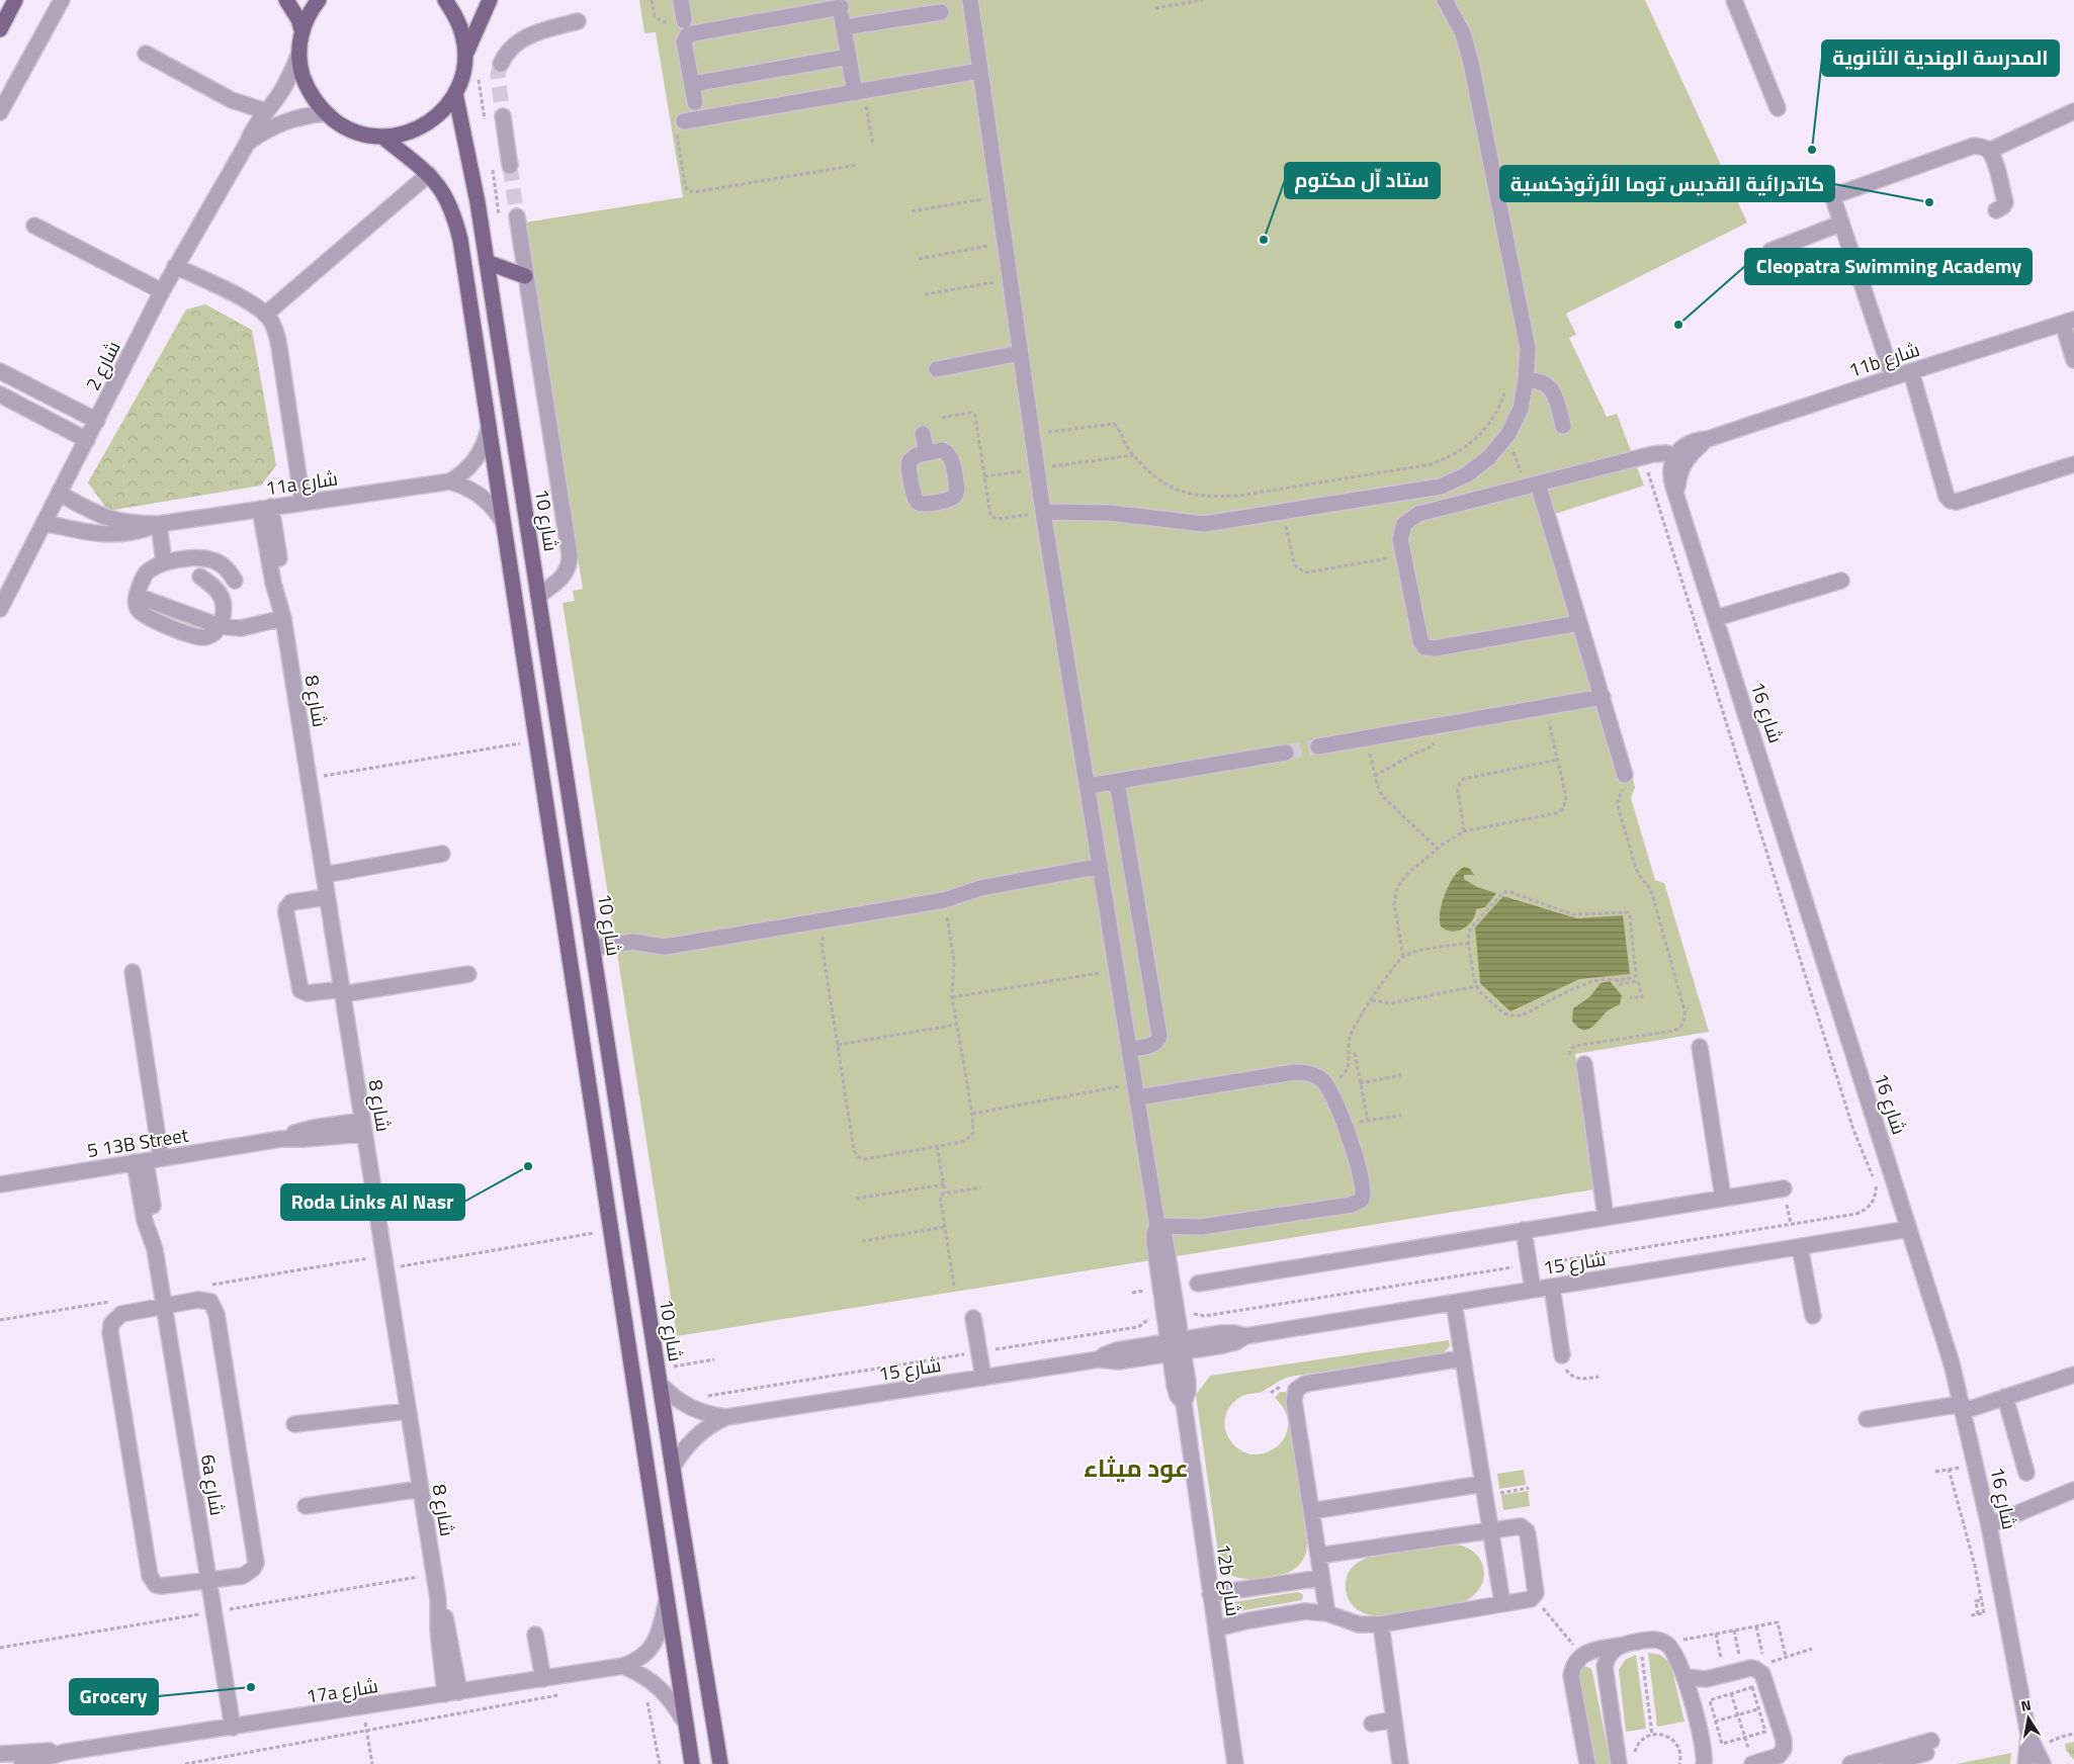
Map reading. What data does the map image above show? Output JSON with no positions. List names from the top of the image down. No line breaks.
{"streets":{"main road":["شارع 10"],"street":["11b شارع","شارع 2","11a شارع","شارع 8","شارع 16","5 13B Street","شارع 15","6a شارع","12b شارع","17a شارع"]},"crossings":[["11b شارع","شارع 16"],["شارع 2","11a شارع"],["11a شارع","شارع 8"],["شارع 10","شارع 15"],["شارع 8","5 13B Street"],["شارع 8","17a شارع"],["شارع 16","شارع 15"],["5 13B Street","6a شارع"],["شارع 15","12b شارع"],["6a شارع","17a شارع"]],"districts":["عود ميثاء"],"places":["المدرسة الهندية الثانوية","كاتدرائية القديس توما الأرثوذكسية","ستاد اّل مكتوم","Cleopatra Swimming Academy","Roda Links Al Nasr","Grocery"],"north":"top"}
